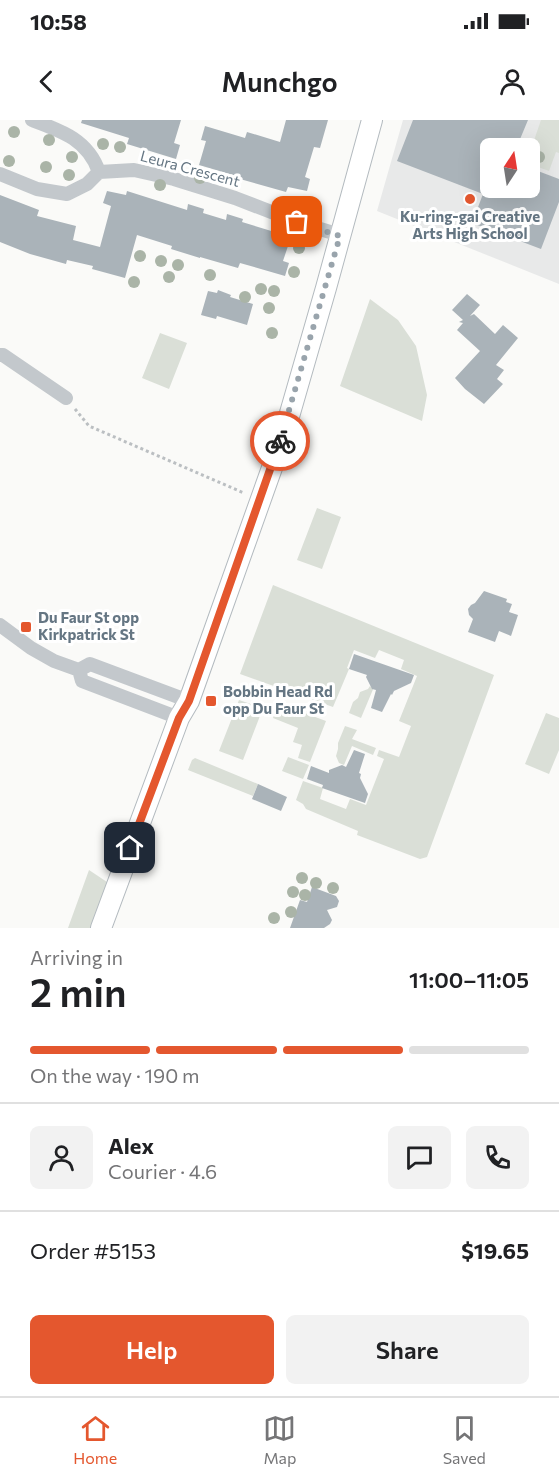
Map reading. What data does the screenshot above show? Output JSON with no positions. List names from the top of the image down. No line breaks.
{"streets":{"street":["Leura Crescent"]},"places":{"other":["Ku-ring-gai Creative Arts High School"],"transit":["Du Faur St opp Kirkpatrick St","Bobbin Head Rd opp Du Faur St"]},"north":"top","page":{"status":"10:58","header":"Munchgo","heading":["2 min","Arriving in","11:00–11:05"],"panel":["Alex","Courier · 4.6","Order #5153","$19.65"],"bar":"On the way · 190 m","buttons":["Help","Share"],"tabs":["Home","Map","Saved"]}}
